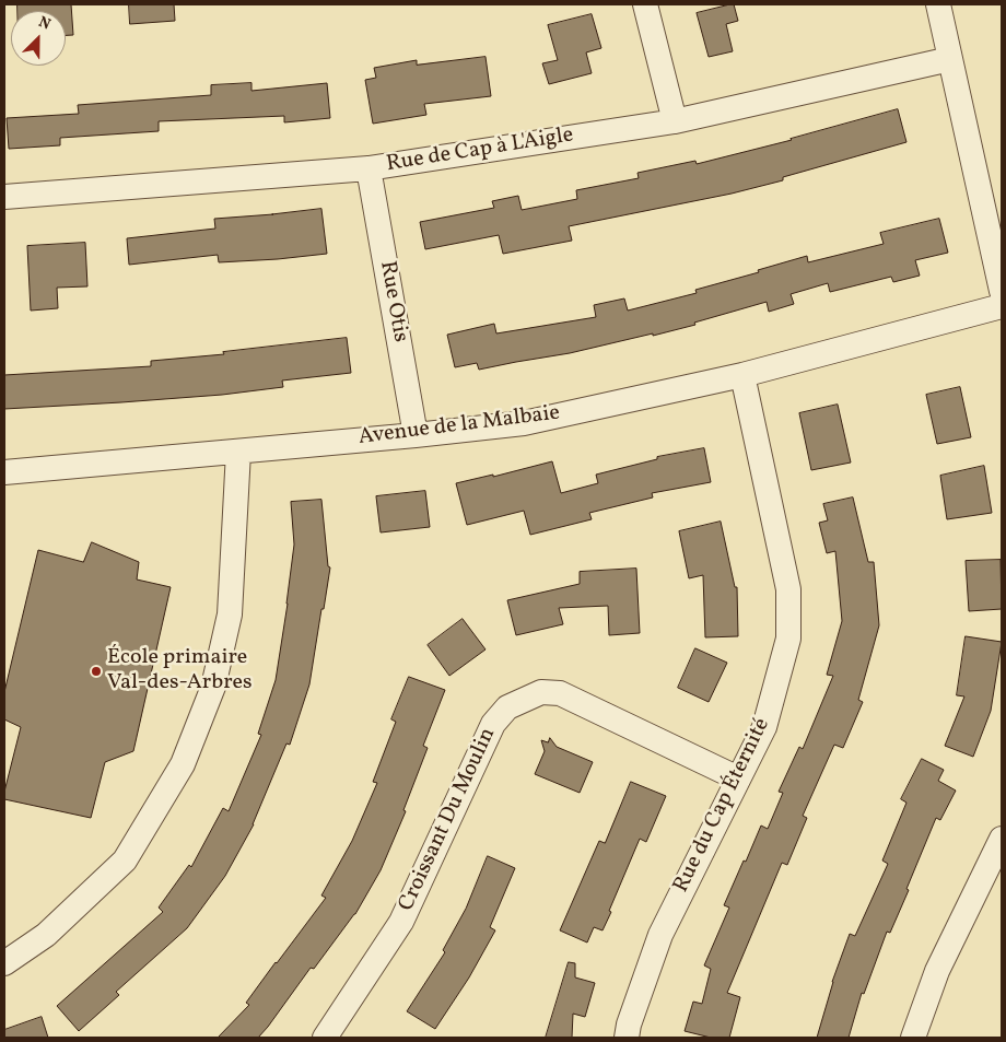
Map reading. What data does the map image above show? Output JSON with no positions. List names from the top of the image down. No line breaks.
{"streets":{"street":["Rue de Cap à L'Aigle","Rue Otis","Avenue de la Malbaie","Rue du Cap Éternité","Croissant Du Moulin"]},"crossings":[["Rue de Cap à L'Aigle","Rue Otis"],["Rue Otis","Avenue de la Malbaie"],["Avenue de la Malbaie","Rue du Cap Éternité"],["Rue du Cap Éternité","Croissant Du Moulin"]],"places":["École primaire Val-des-Arbres"],"north":"top right"}
